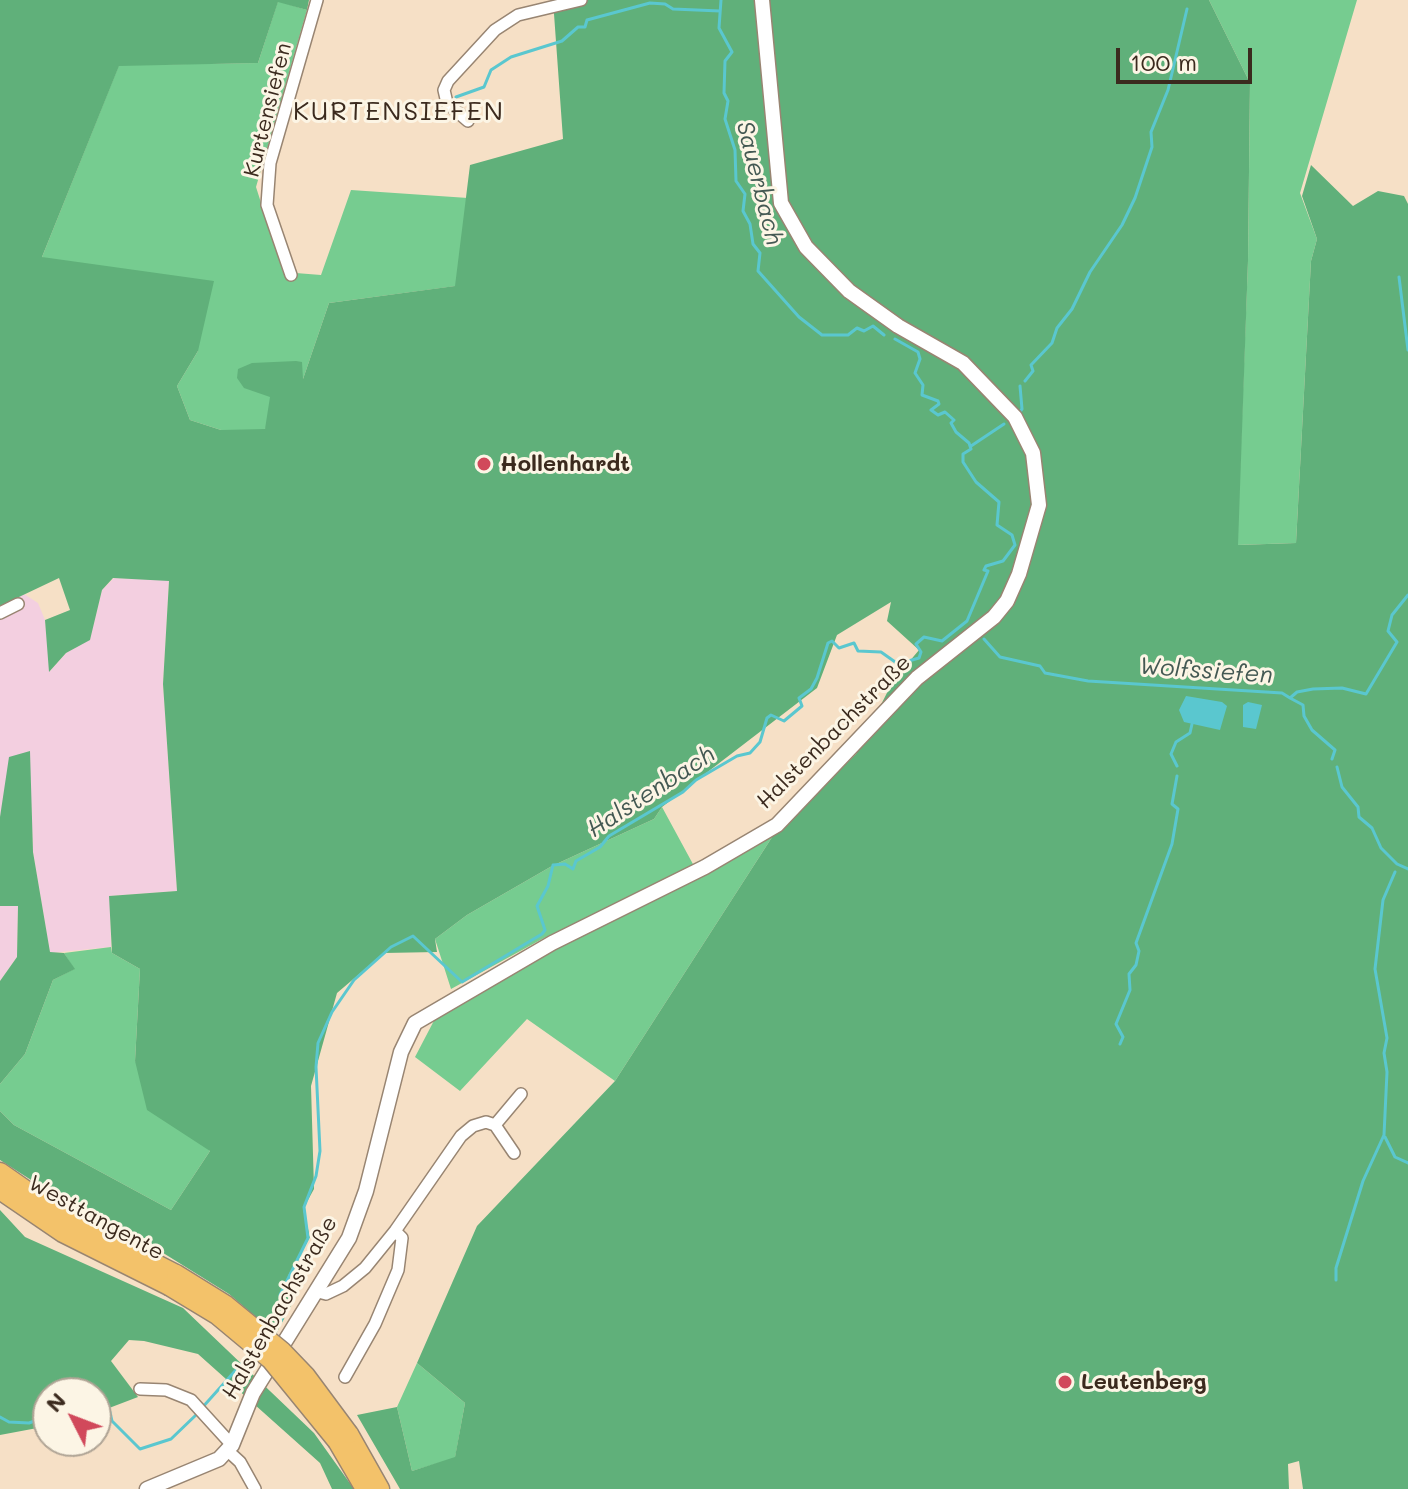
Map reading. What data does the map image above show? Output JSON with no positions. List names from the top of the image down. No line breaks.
{"streets":{"highway":["Westtangente"],"street":["Kurtensiefen","Halstenbachstraße"]},"districts":["KURTENSIEFEN"],"water":["Sauerbach","Wolfssiefen","Halstenbach"],"places":["Hollenhardt","Leutenberg"],"scale_bar":"100 m","north":"top left"}
